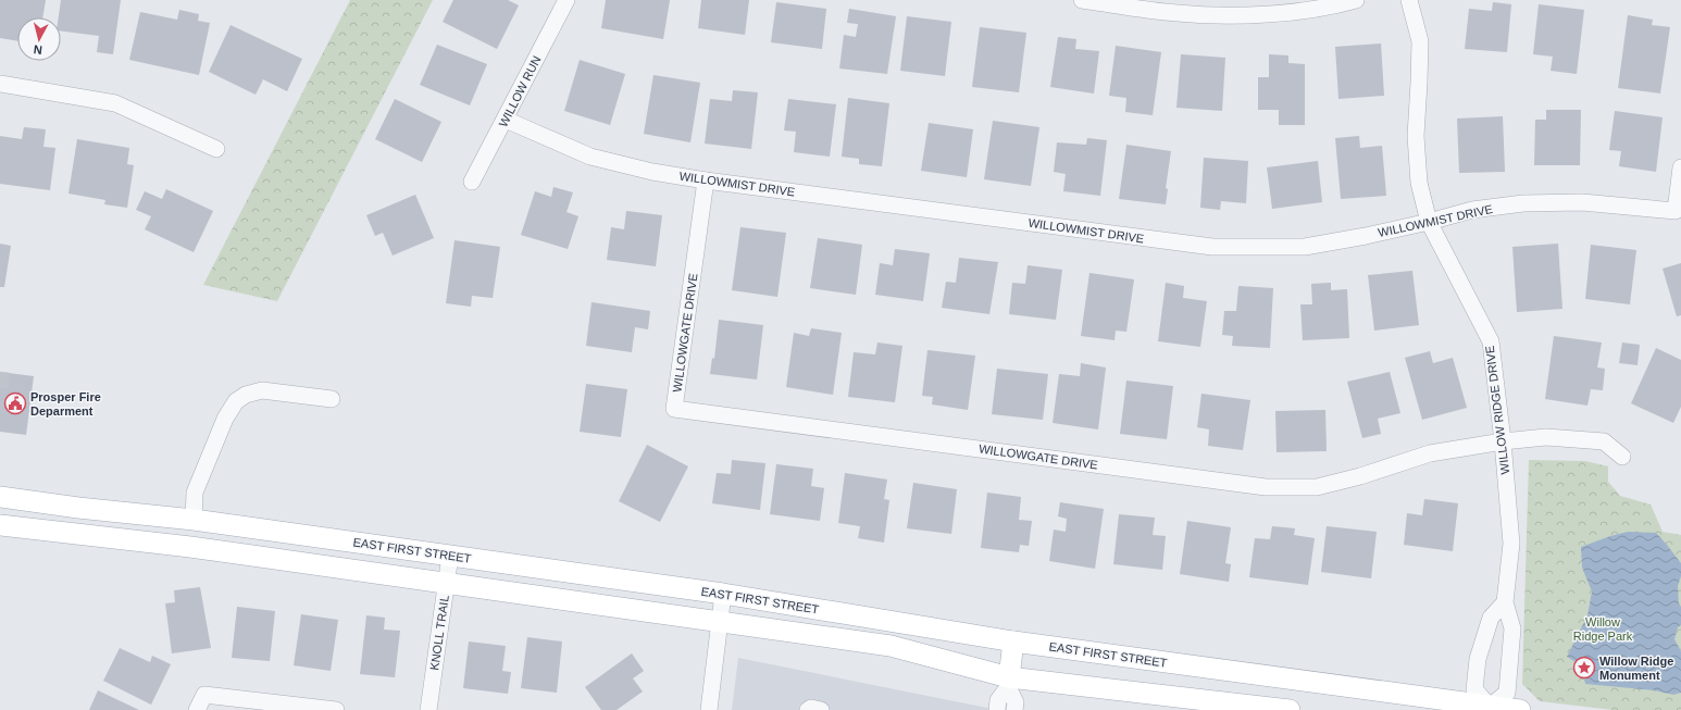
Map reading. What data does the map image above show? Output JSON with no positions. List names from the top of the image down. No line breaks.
{"streets":{"main road":["EAST FIRST STREET"],"street":["WILLOW RUN","WILLOWMIST DRIVE","WILLOWGATE DRIVE","WILLOW RIDGE DRIVE","KNOLL TRAIL"]},"crossings":[["WILLOW RUN","WILLOWMIST DRIVE"],["WILLOWMIST DRIVE","WILLOWGATE DRIVE"],["WILLOWMIST DRIVE","WILLOW RIDGE DRIVE"],["WILLOWGATE DRIVE","WILLOW RIDGE DRIVE"],["WILLOW RIDGE DRIVE","EAST FIRST STREET"],["EAST FIRST STREET","KNOLL TRAIL"]],"parks":["Willow Ridge Park"],"places":{"public building":["Prosper Fire Deparment"],"place":["Willow Ridge Monument"]},"north":"bottom"}
